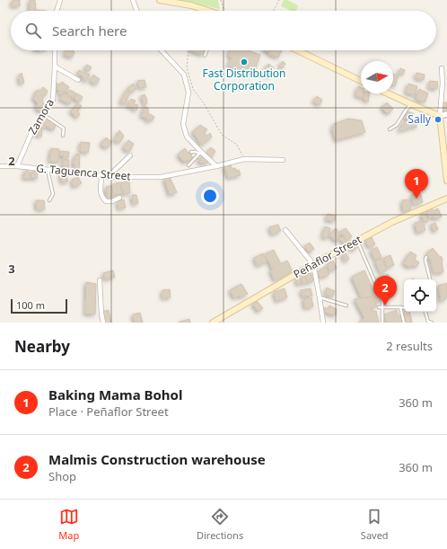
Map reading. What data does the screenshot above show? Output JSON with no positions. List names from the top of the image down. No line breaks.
{"streets":{"main road":["Peñaflor Street"],"street":["Zamora","G. Taguenca Street"]},"crossings":[["Zamora","G. Taguenca Street"]],"places":["Fast Distribution Corporation","Sally"],"scale_bar":"100 m","north":"right","page":{"search":"Search here","pins":["1","2"],"scale":"100 m","heading":["Nearby","2 results"],"list":[{"mark":"1","name":"Baking Mama Bohol","note":"Place · Peñaflor Street","value":"360 m"},{"mark":"2","name":"Malmis Construction warehouse","note":"Shop","value":"360 m"}],"nav":["Map","Directions","Saved"]},"grid":{"rows":["2","3"]}}
